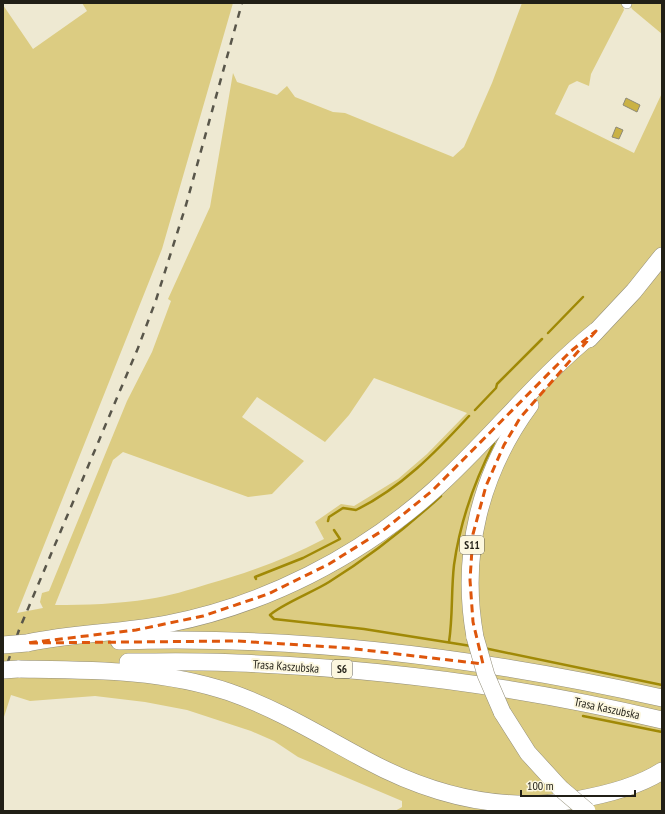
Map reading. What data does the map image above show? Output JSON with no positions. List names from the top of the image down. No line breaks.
{"streets":{"highway":["S11","Trasa Kaszubska","S6"]},"scale_bar":"100 m"}
